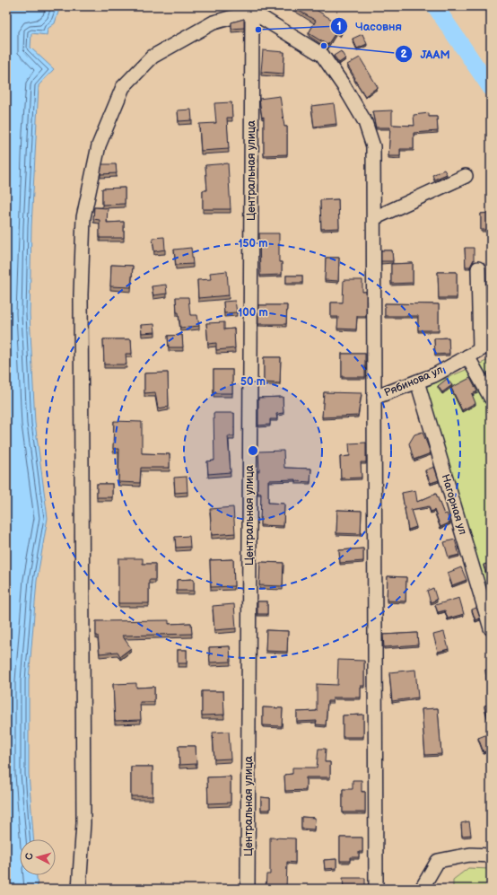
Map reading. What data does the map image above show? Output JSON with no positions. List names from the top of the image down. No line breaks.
{"streets":{"street":["Центральная улица","Рябинова ул","Нагорная ул"]},"crossings":[["Рябинова ул","Нагорная ул"]],"places":["Часовня","JAAM"],"north":"left","rings":["150 m","100 m","50 m"]}
